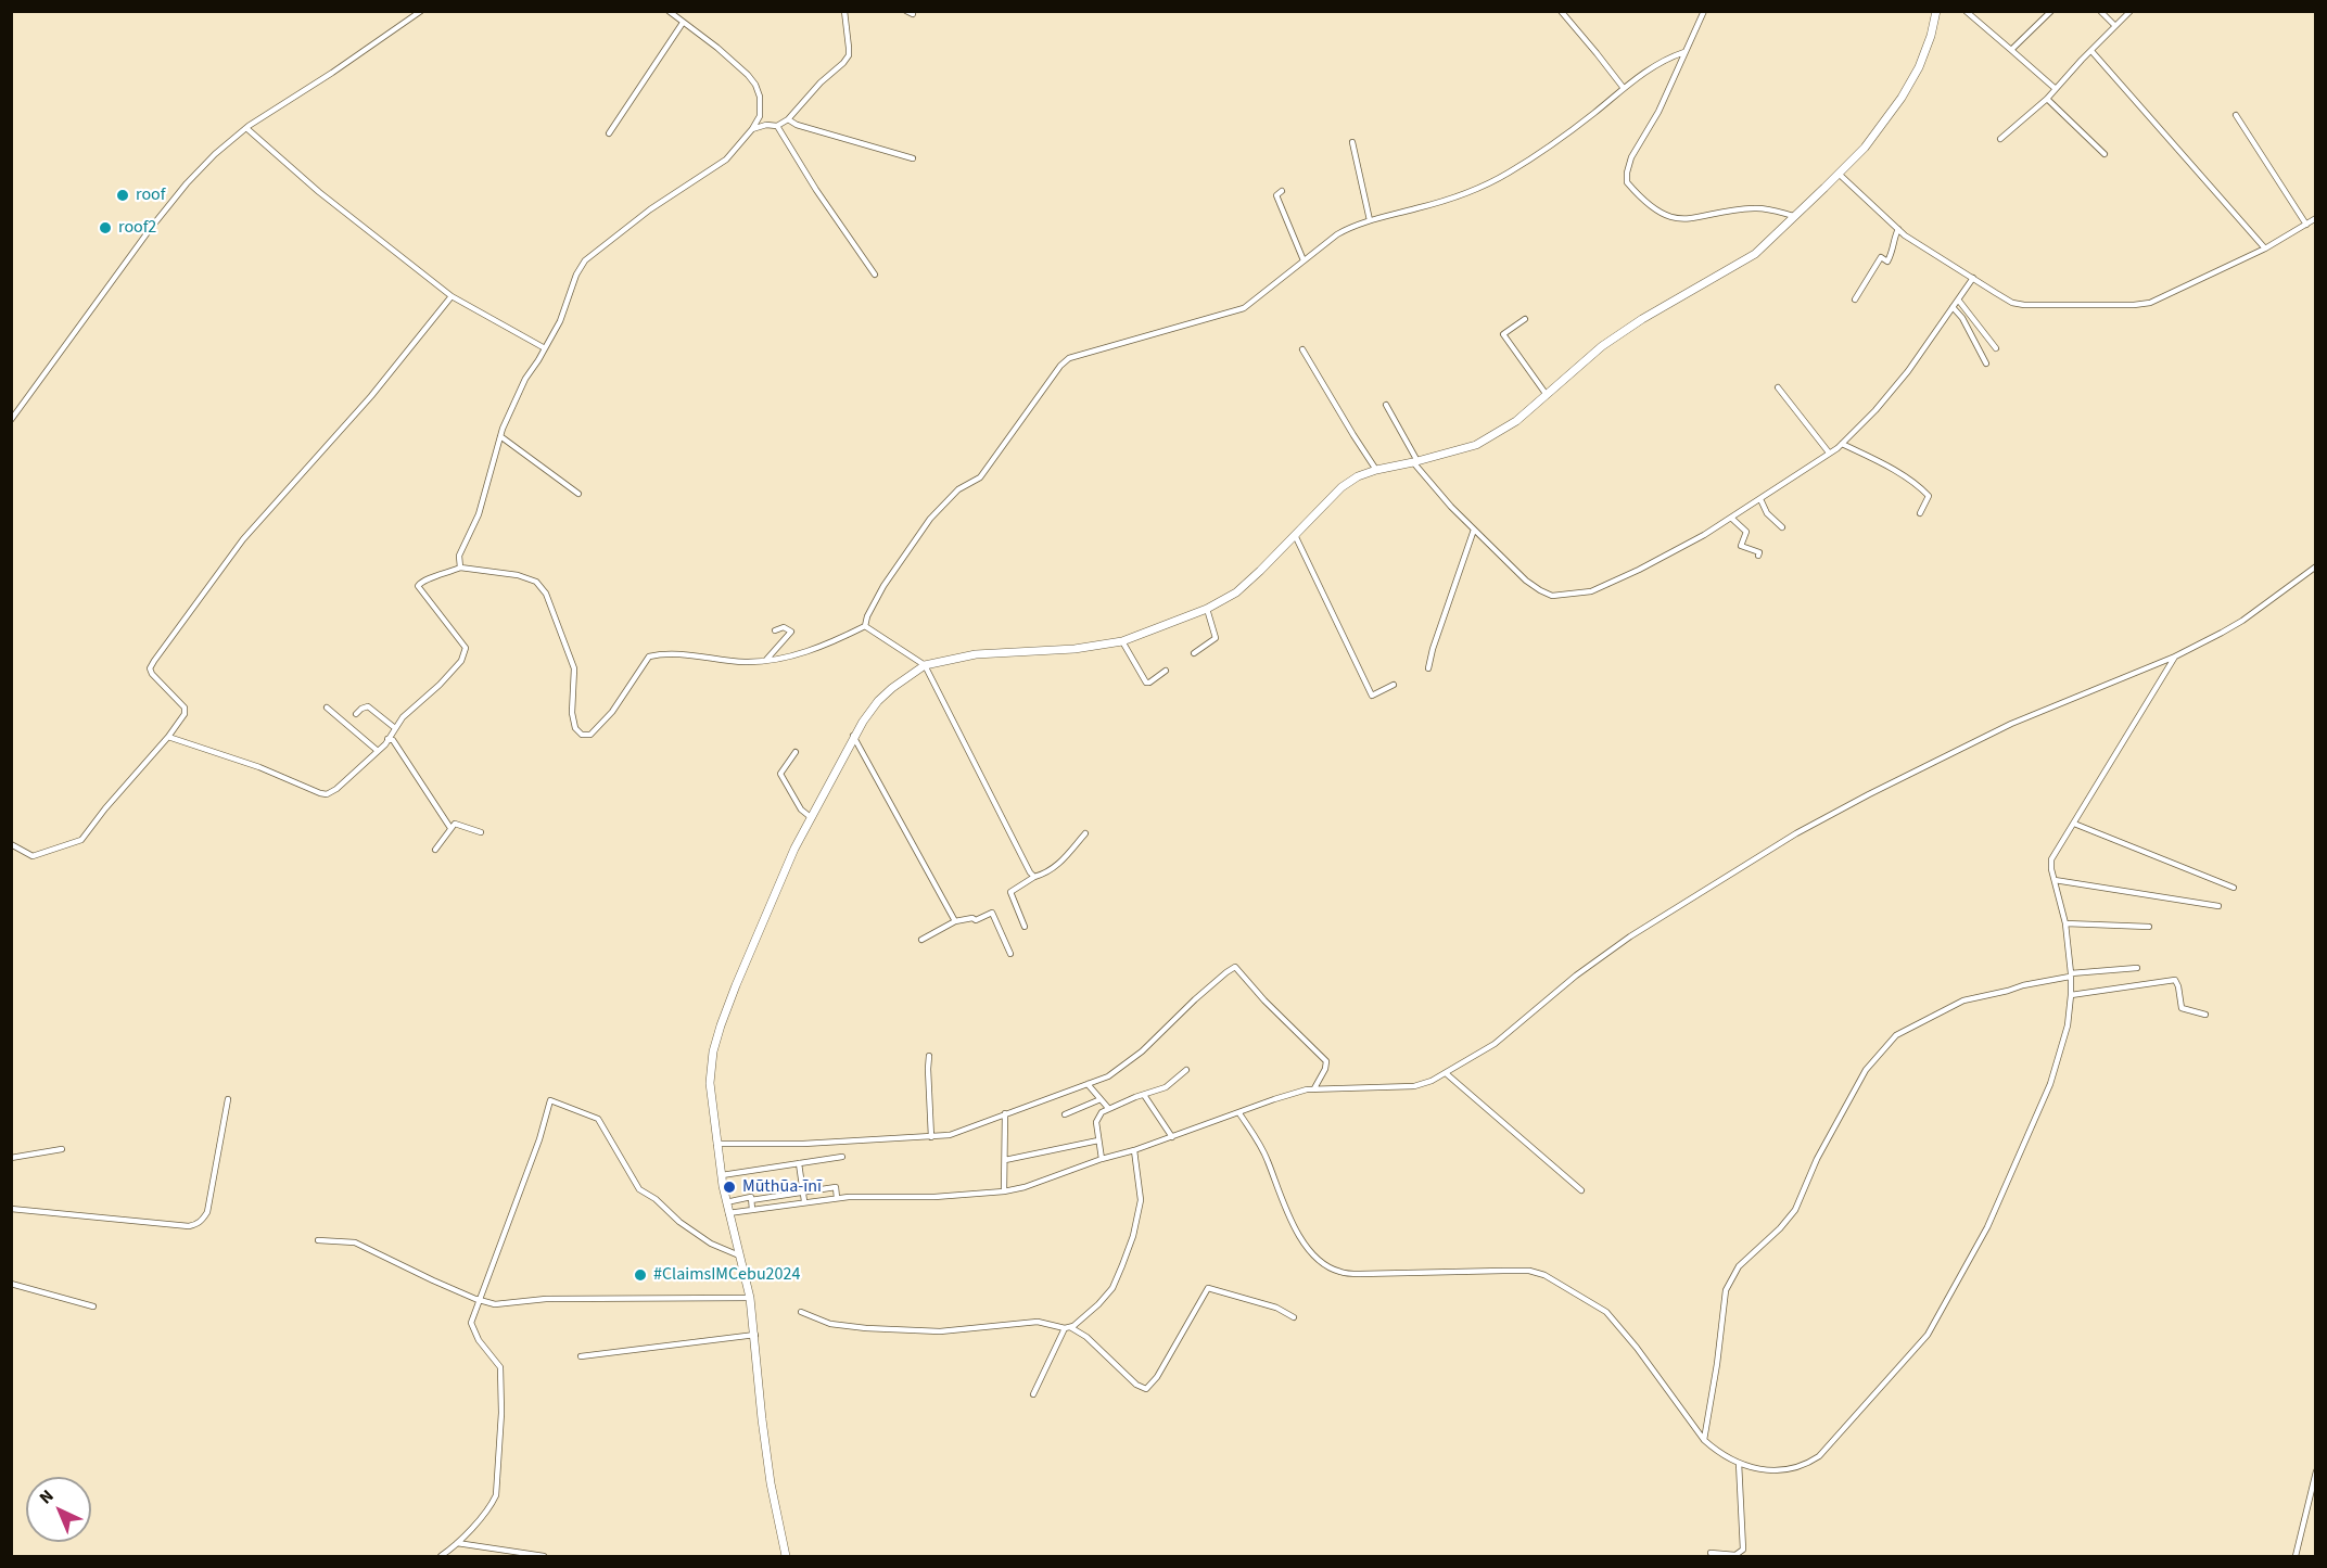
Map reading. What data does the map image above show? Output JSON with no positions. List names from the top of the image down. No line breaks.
{"places":["roof","roof2","Mũthũa-ĩnĩ","#ClaimsIMCebu2024"],"north":"top left"}
